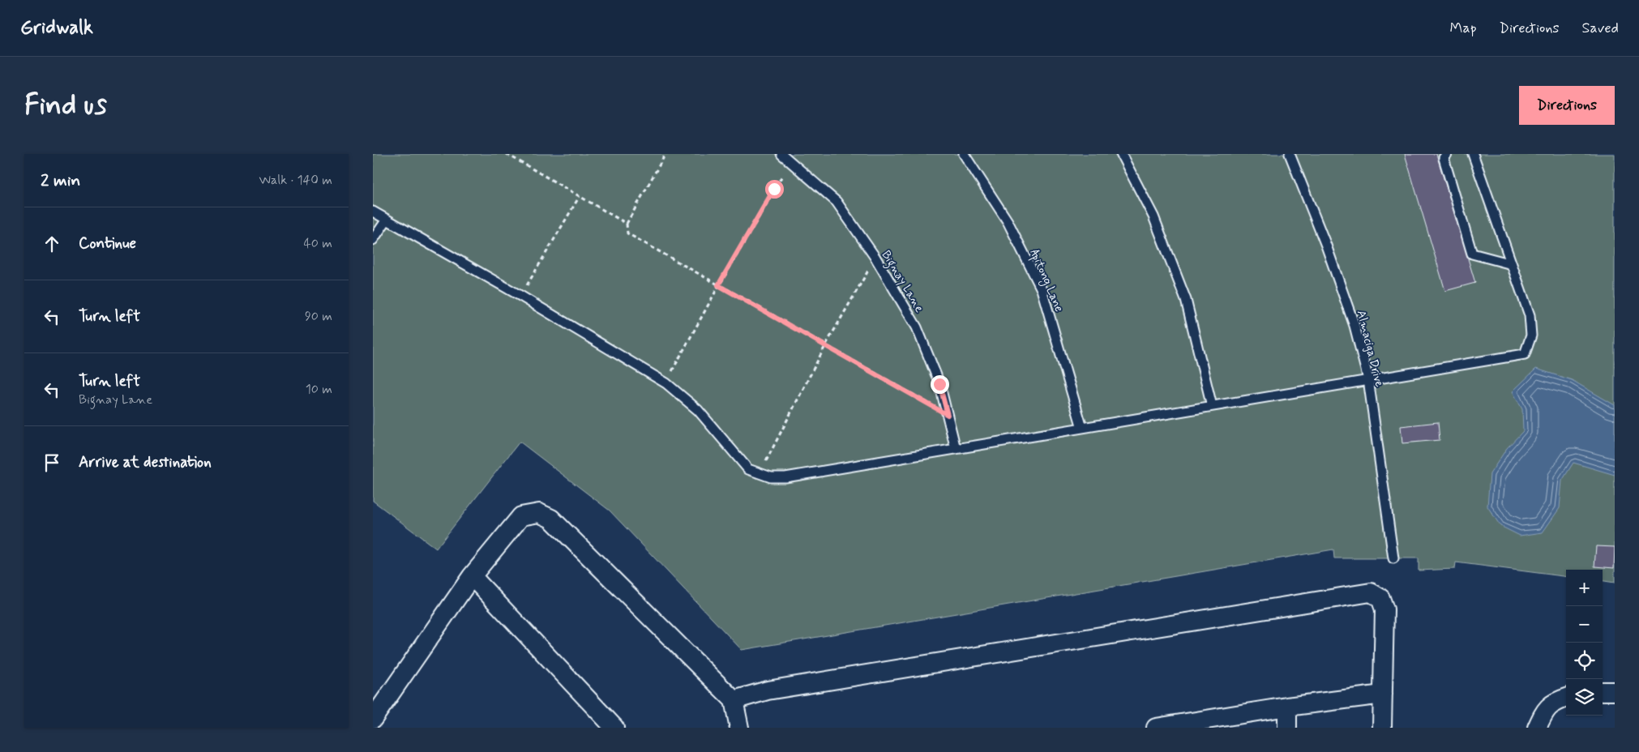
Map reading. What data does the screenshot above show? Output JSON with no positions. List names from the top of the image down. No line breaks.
{"streets":{"lane":["Apitong Lane","Bignay Lane","Almaciga Drive"]},"page":{"header":"Gridwalk","nav":["Map","Directions","Saved"],"buttons":"Directions","title":"Find us","heading":["2 min","Walk · 140 m"],"list":[["Continue","40 m"],["Turn left","90 m"],["Turn left","Bignay Lane","10 m"],"Arrive at destination"],"map_buttons":["+","−"]}}
